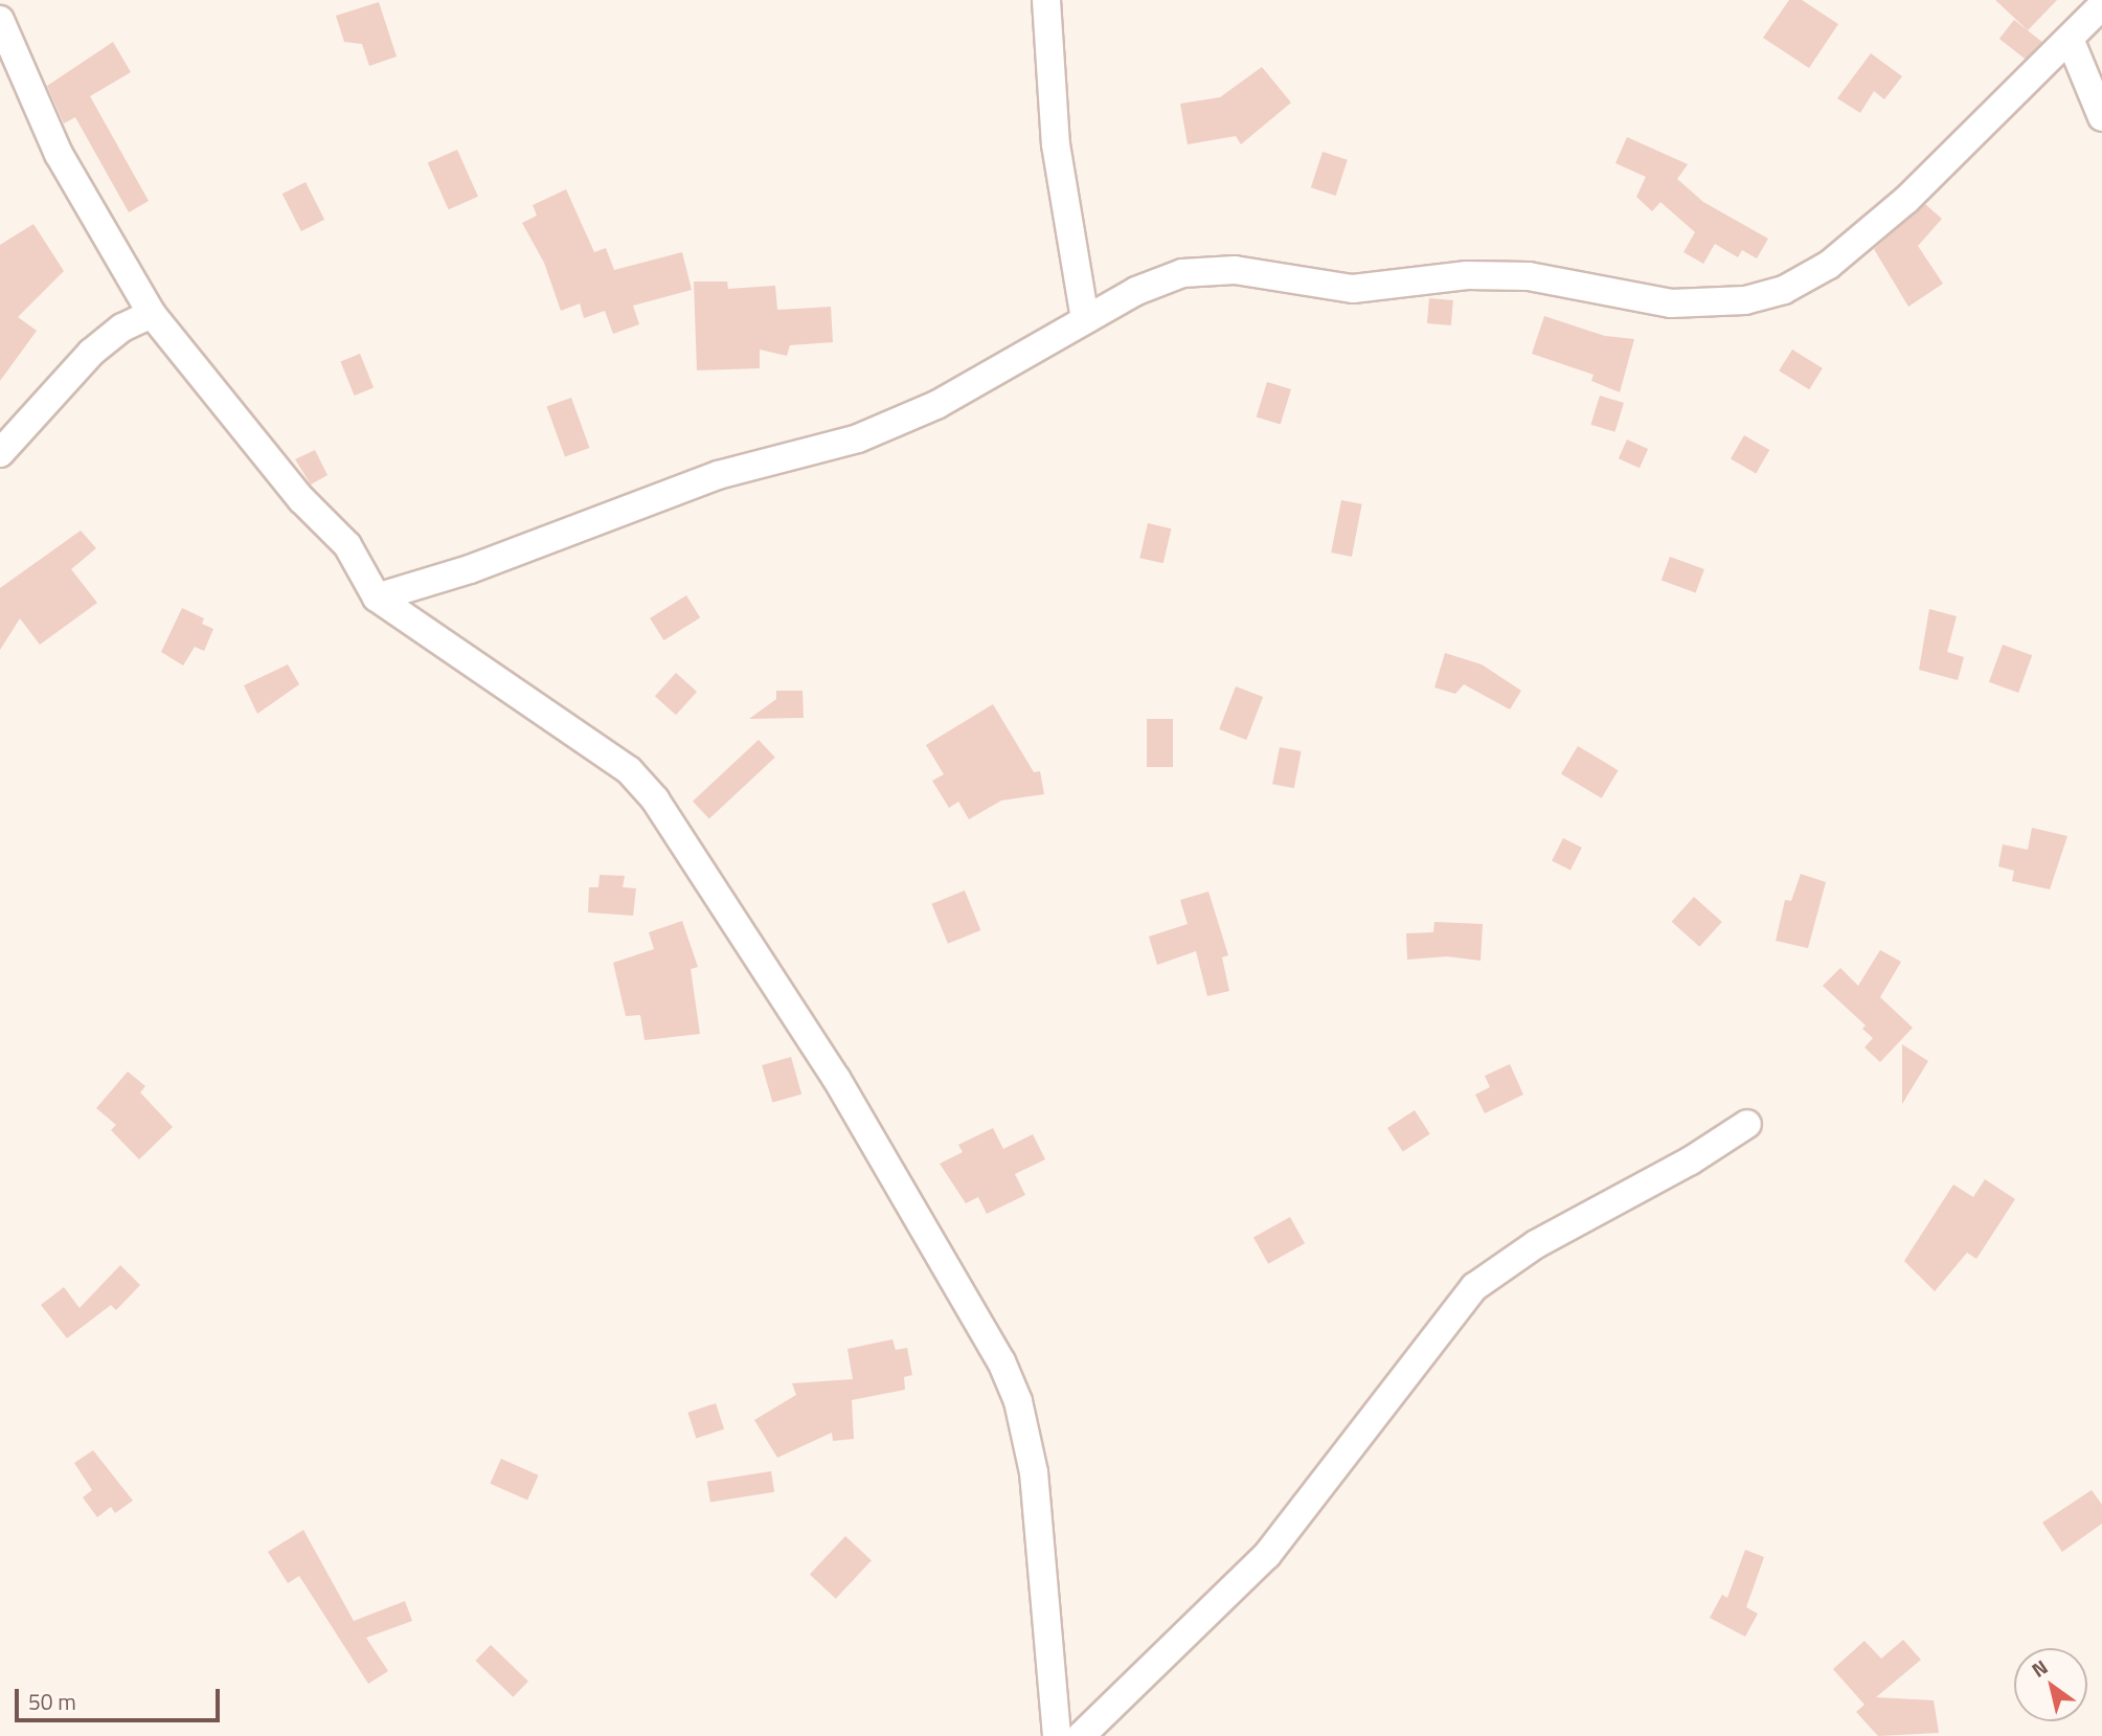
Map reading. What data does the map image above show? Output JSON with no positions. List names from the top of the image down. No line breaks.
{"scale_bar":"50 m","north":"top left"}
